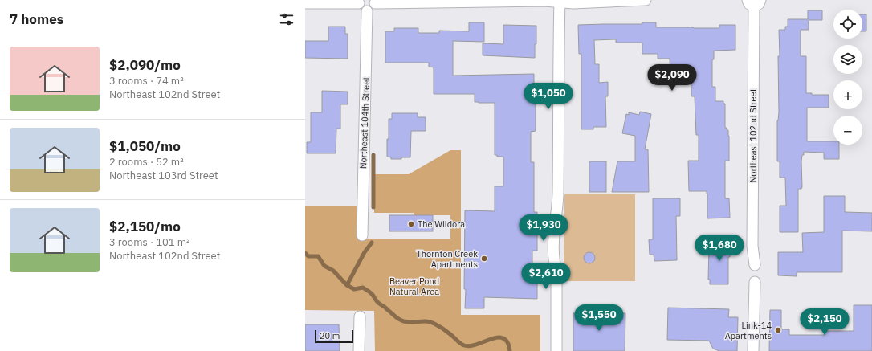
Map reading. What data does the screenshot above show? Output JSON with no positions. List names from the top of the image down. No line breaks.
{"streets":{"street":["Northeast 104th Street","Northeast 102nd Street"]},"parks":["Beaver Pond Natural Area"],"places":["The Wildora","Thornton Creek Apartments","Link-14 Apartments"],"scale_bar":"20 m","page":{"heading":"7 homes","map_buttons":["+","−"],"list":[{"name":"$2,090/mo","note":"3 rooms · 74 m² · Northeast 102nd Street"},{"name":"$1,050/mo","note":"2 rooms · 52 m² · Northeast 103rd Street"},{"name":"$2,150/mo","note":"3 rooms · 101 m² · Northeast 102nd Street"}],"price":["$2,090","$1,050","$1,930","$1,680","$2,610","$1,550","$2,150"],"scale":"20 m"}}
